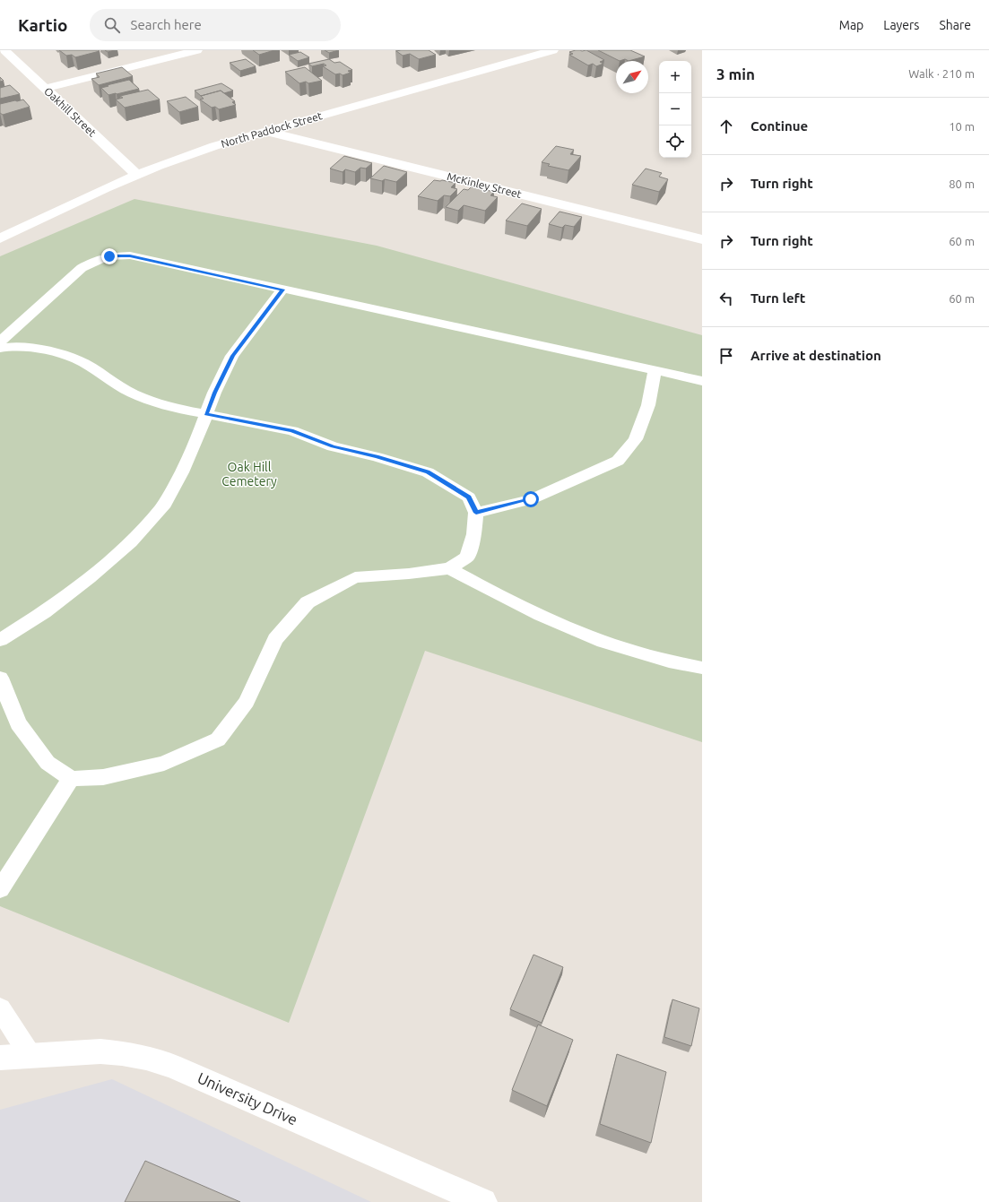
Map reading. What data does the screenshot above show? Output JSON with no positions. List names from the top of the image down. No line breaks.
{"streets":{"street":["Oakhill Street","North Paddock Street","McKinley Street","University Drive"]},"crossings":[["Oakhill Street","North Paddock Street"],["North Paddock Street","McKinley Street"]],"parks":["Oak Hill Cemetery"],"north":"top right","page":{"header":"Kartio","search":"Search here","nav":["Map","Layers","Share"],"heading":["3 min","Walk · 210 m"],"map_buttons":["+","−"],"list":[["Continue","10 m"],["Turn right","80 m"],["Turn right","60 m"],["Turn left","60 m"],"Arrive at destination"]}}
